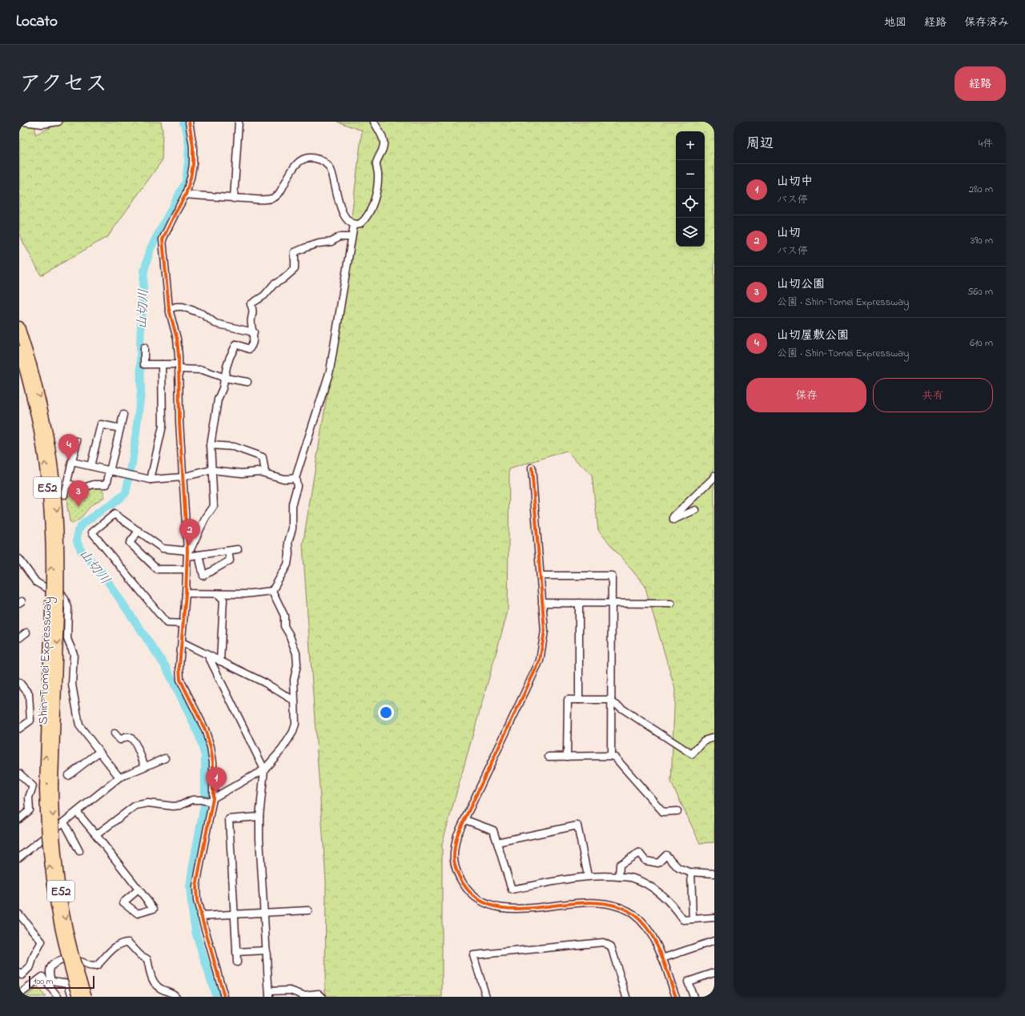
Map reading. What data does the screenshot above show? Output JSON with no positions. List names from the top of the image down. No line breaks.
{"streets":{"highway":["E52","Shin-Tomei Expressway"]},"water":["山切川"],"scale_bar":"100 m","page":{"header":"Locato","nav":["地図","経路","保存済み"],"title":"アクセス","buttons":["経路",["保存","共有"]],"heading":["周辺","4件"],"map_buttons":["+","−"],"list":[{"mark":"1","name":"山切中","note":"バス停","value":"280 m"},{"mark":"2","name":"山切","note":"バス停","value":"390 m"},{"mark":"3","name":"山切公園","note":"公園 · Shin-Tomei Expressway","value":"560 m"},{"mark":"4","name":"山切屋敷公園","note":"公園 · Shin-Tomei Expressway","value":"610 m"}],"pins":["4","3","2","1"],"scale":"100 m"}}
